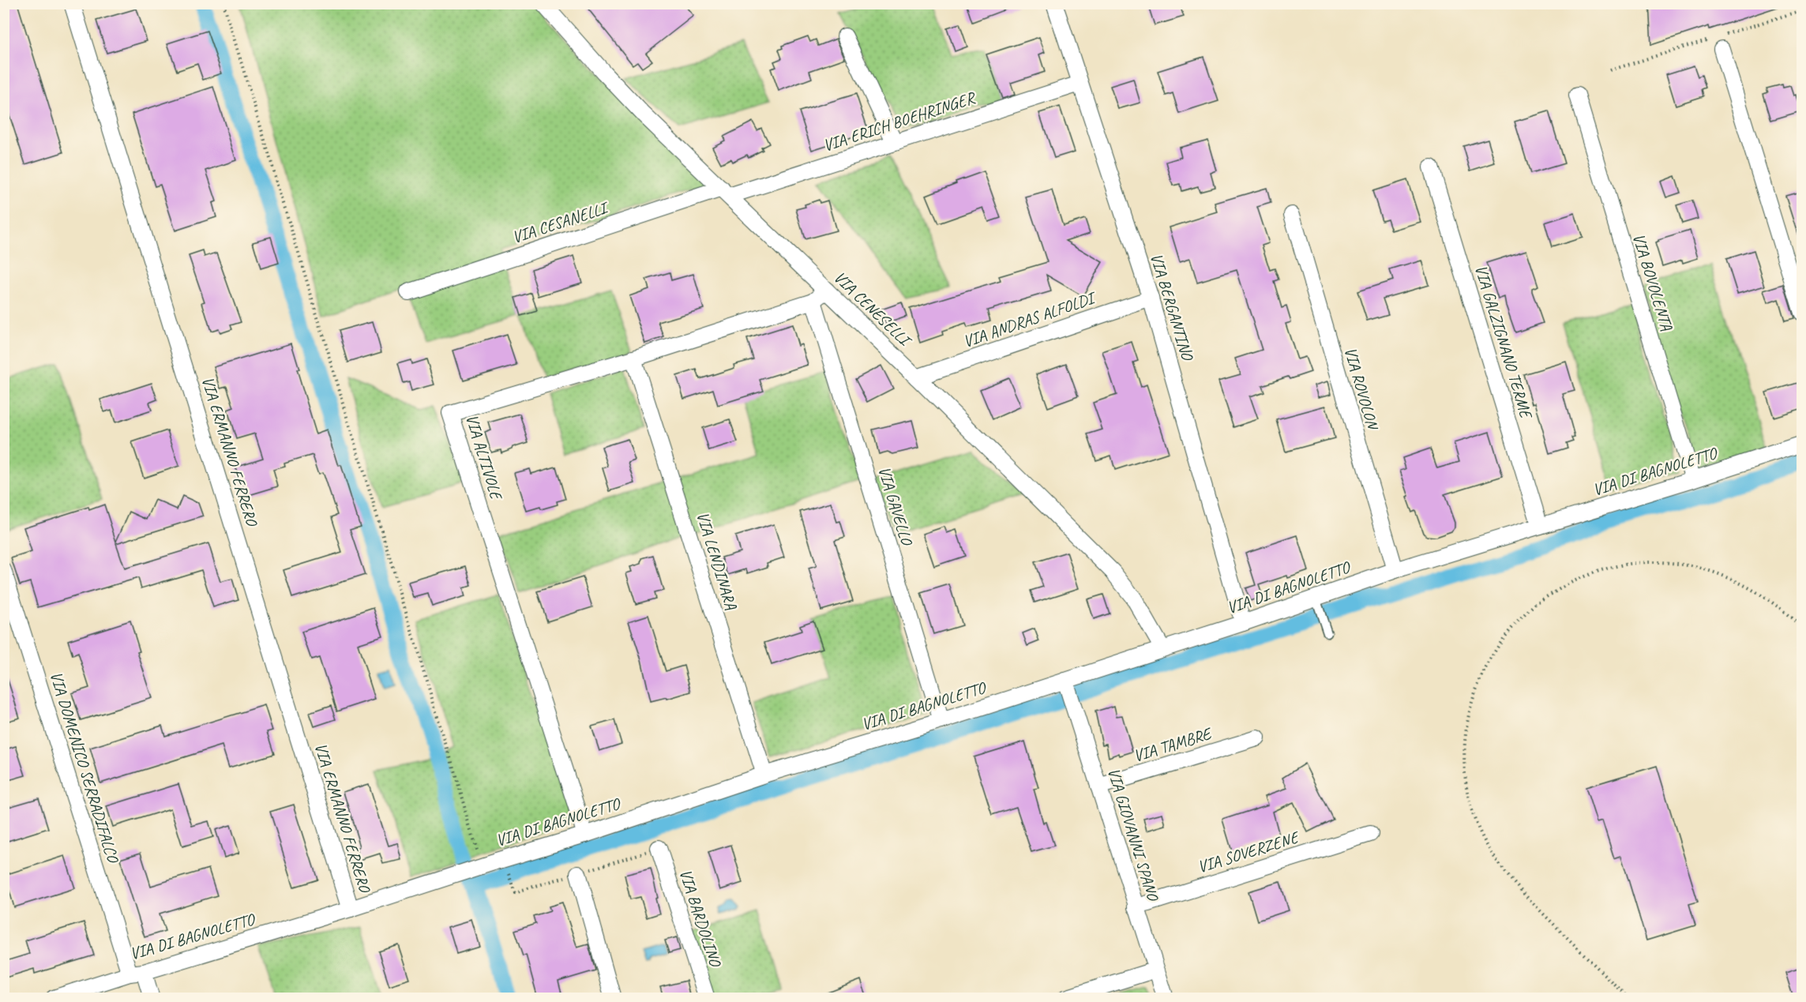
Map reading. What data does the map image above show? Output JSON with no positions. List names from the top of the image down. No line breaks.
{"streets":{"street":["VIA ERICH BOEHRINGER","VIA CESANELLI","VIA BOVOLENTA","VIA BERGANTINO","VIA CENESELLI","VIA ANDRAS ALFOLDI","VIA GALZIGNANO TERME","VIA ROVOLON","VIA ERMANNO FERRERO","VIA ALTIVOLE","VIA DI BAGNOLETTO","VIA GAVELLO","VIA LENDINARA","VIA TAMBRE","VIA DOMENICO SERRADIFALCO","VIA GIOVANNI SPANO","VIA SOVERZENE","VIA BARDOLINO"]},"crossings":[["VIA ERICH BOEHRINGER","VIA CESANELLI"],["VIA ERICH BOEHRINGER","VIA BERGANTINO"],["VIA ERICH BOEHRINGER","VIA CENESELLI"],["VIA CESANELLI","VIA CENESELLI"],["VIA BOVOLENTA","VIA DI BAGNOLETTO"],["VIA BERGANTINO","VIA ANDRAS ALFOLDI"],["VIA BERGANTINO","VIA DI BAGNOLETTO"],["VIA CENESELLI","VIA ANDRAS ALFOLDI"],["VIA CENESELLI","VIA ALTIVOLE"],["VIA CENESELLI","VIA DI BAGNOLETTO"],["VIA GALZIGNANO TERME","VIA DI BAGNOLETTO"],["VIA ROVOLON","VIA DI BAGNOLETTO"],["VIA ERMANNO FERRERO","VIA DI BAGNOLETTO"],["VIA ALTIVOLE","VIA DI BAGNOLETTO"],["VIA ALTIVOLE","VIA GAVELLO"],["VIA ALTIVOLE","VIA LENDINARA"],["VIA DI BAGNOLETTO","VIA GAVELLO"],["VIA DI BAGNOLETTO","VIA LENDINARA"],["VIA DI BAGNOLETTO","VIA DOMENICO SERRADIFALCO"],["VIA DI BAGNOLETTO","VIA GIOVANNI SPANO"],["VIA TAMBRE","VIA GIOVANNI SPANO"],["VIA GIOVANNI SPANO","VIA SOVERZENE"]]}
